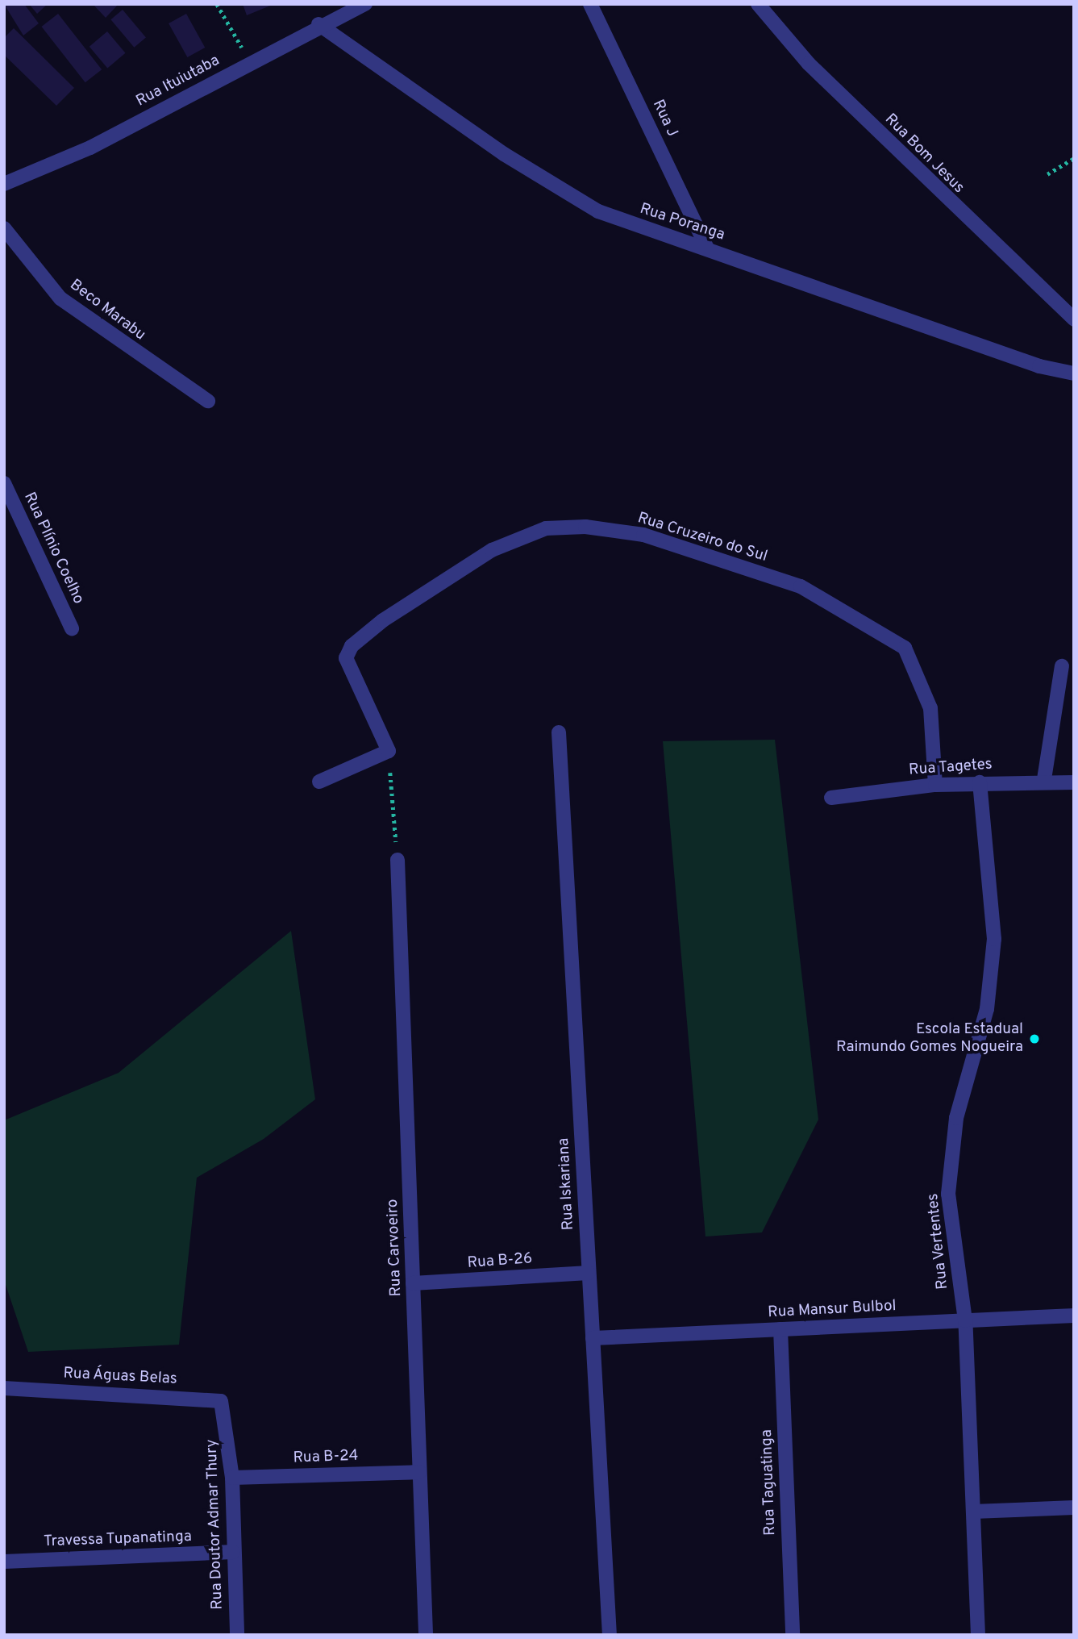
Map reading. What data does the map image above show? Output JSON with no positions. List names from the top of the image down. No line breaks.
{"streets":{"street":["Rua Ituiutaba","Rua J","Rua Bom Jesus","Rua Poranga","Beco Marabu","Rua Cruzeiro do Sul","Rua Plínio Coelho","Rua Tagetes","Rua Iskariana","Rua Vertentes","Rua Carvoeiro","Rua B-26","Rua Mansur Bulbol","Rua Águas Belas","Rua B-24","Rua Taguatinga","Rua Doutor Admar Thury","Travessa Tupanatinga"]},"crossings":[["Rua Ituiutaba","Rua Poranga"],["Rua J","Rua Poranga"],["Rua Cruzeiro do Sul","Rua Tagetes"],["Rua Tagetes","Rua Vertentes"],["Rua Iskariana","Rua B-26"],["Rua Iskariana","Rua Mansur Bulbol"],["Rua Vertentes","Rua Mansur Bulbol"],["Rua Carvoeiro","Rua B-26"],["Rua Carvoeiro","Rua B-24"],["Rua Mansur Bulbol","Rua Taguatinga"],["Rua Águas Belas","Rua Doutor Admar Thury"],["Rua B-24","Rua Doutor Admar Thury"],["Rua Doutor Admar Thury","Travessa Tupanatinga"]],"places":["Escola Estadual Raimundo Gomes Nogueira"]}
